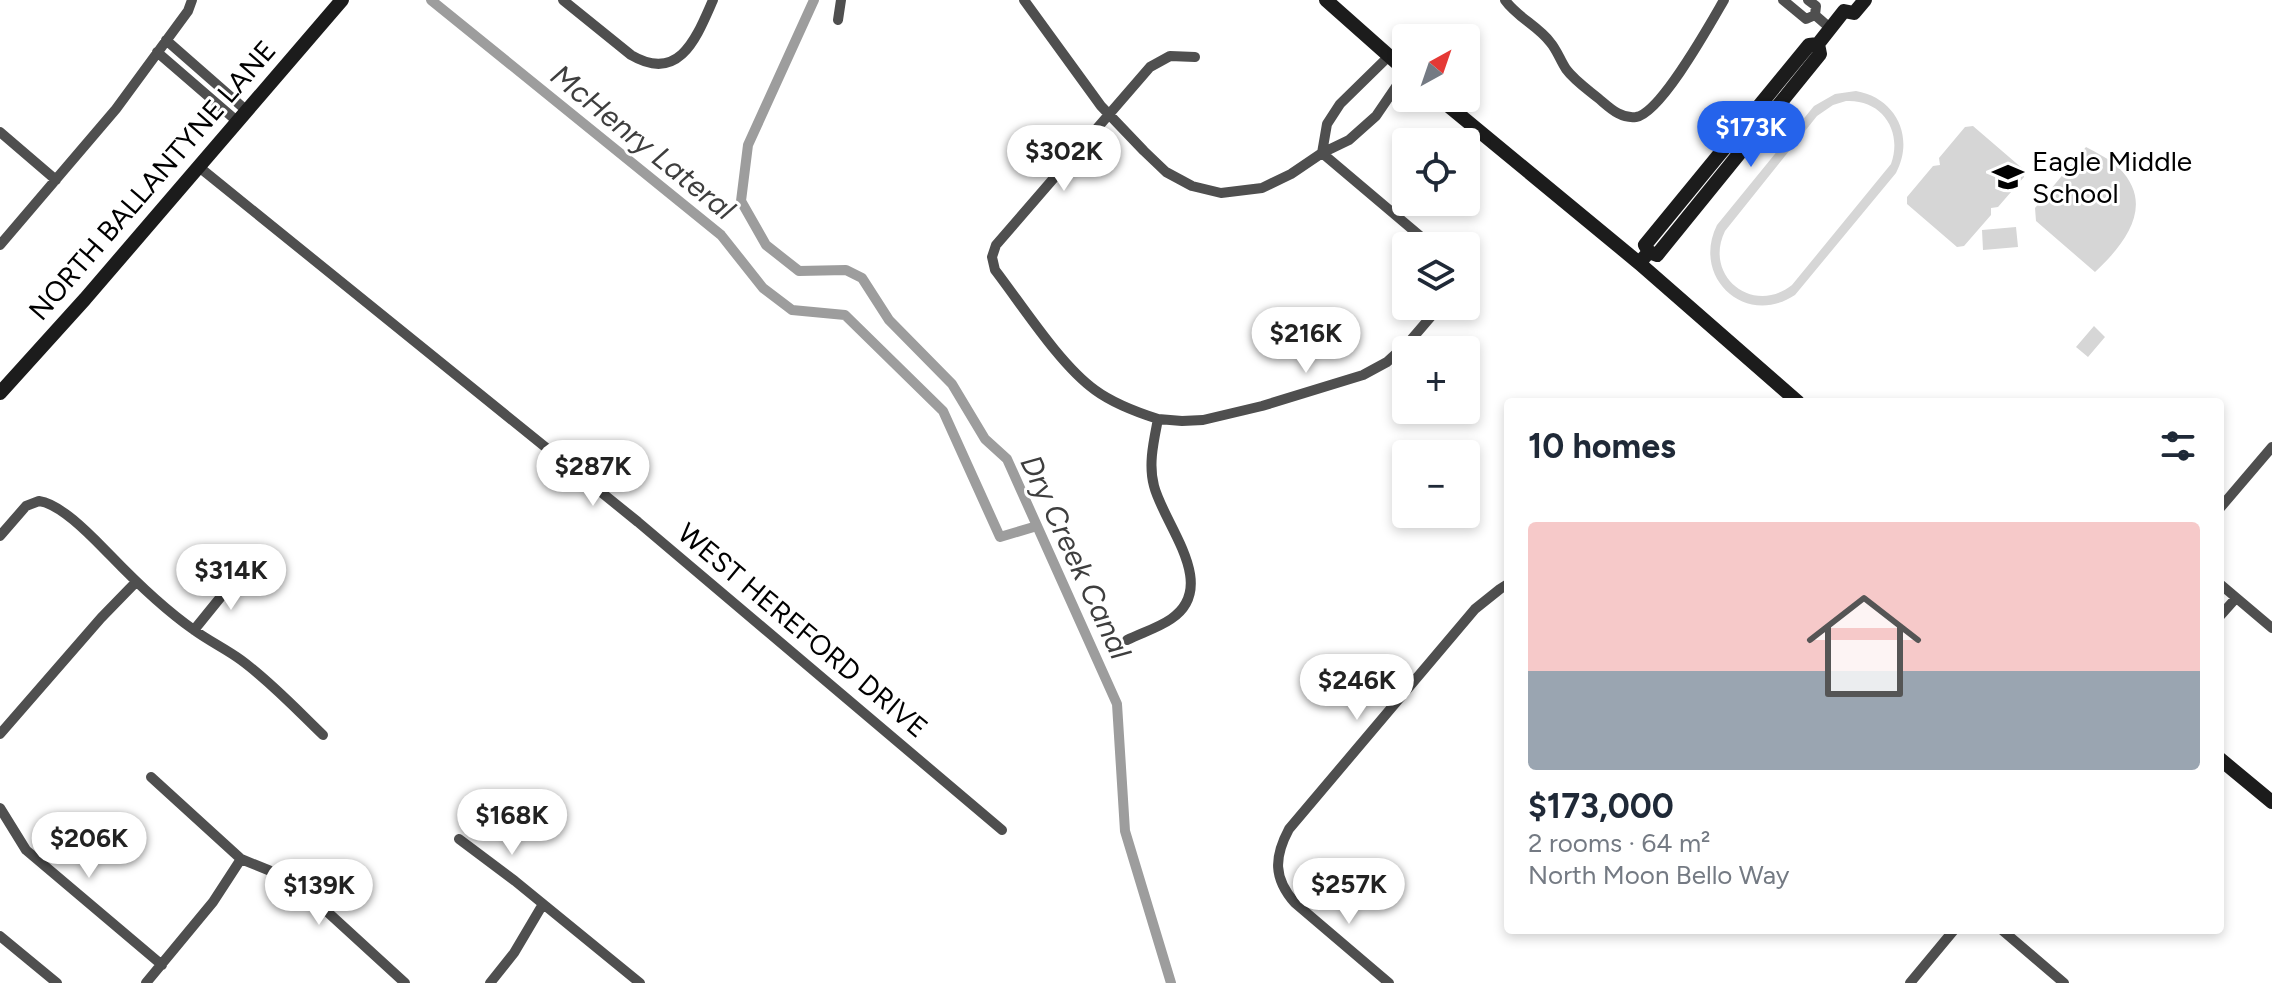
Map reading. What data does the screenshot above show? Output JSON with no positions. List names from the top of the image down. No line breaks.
{"streets":{"street":["NORTH BALLANTYNE LANE","WEST HEREFORD DRIVE"]},"crossings":[["NORTH BALLANTYNE LANE","WEST HEREFORD DRIVE"]],"water":["McHenry Lateral","Dry Creek Canal"],"places":{"school or university":["Eagle Middle School"]},"north":"top right","page":{"map_buttons":["+","−"],"price":["$173K","$302K","$216K","$287K","$314K","$246K","$168K","$206K","$257K","$139K"],"heading":"10 homes","list":[{"name":"$173,000","note":"2 rooms · 64 m² · North Moon Bello Way"}]}}
